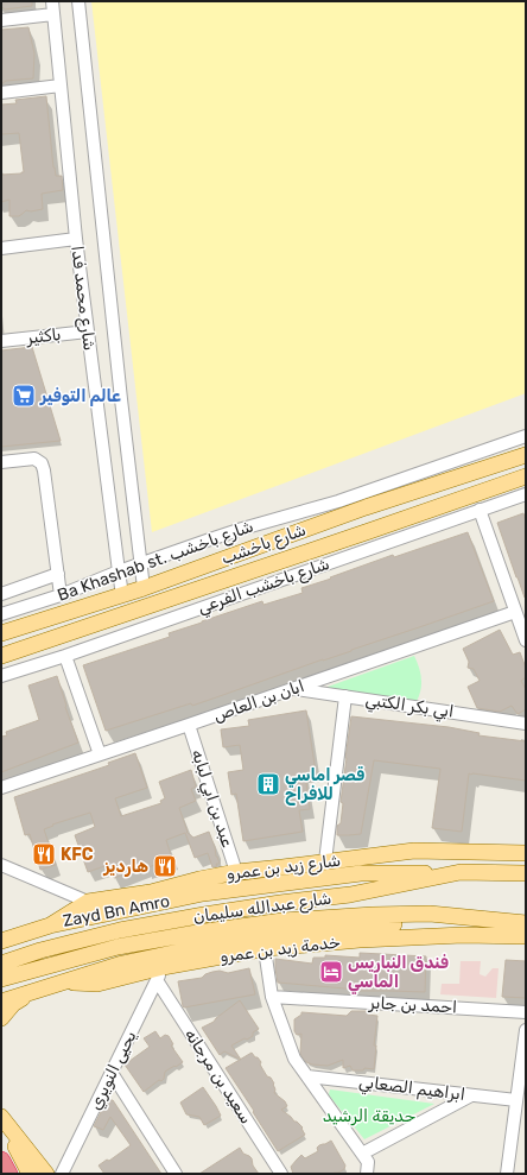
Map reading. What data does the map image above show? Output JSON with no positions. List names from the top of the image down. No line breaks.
{"streets":{"main road":["شارع باخشب","شارع زيد بن عمرو","شارع عبدالله سليمان","Zayd Bn Amro","خدمة زيد بن عمرو"],"street":["شارع محمد فدا","باكثير","Ba Khashab st. شارع باخشب","شارع باخشب الفرعي","ابان بن العاص","ابي بكر الكتبي","عبد بن ابي لبابه","احمد بن جابر","يحيى النويري","سعيد بن مرجانه","ابراهيم الصعابي"]},"crossings":[["شارع محمد فدا","باكثير"],["شارع محمد فدا","شارع باخشب"],["شارع محمد فدا","Ba Khashab st. شارع باخشب"],["ابان بن العاص","ابي بكر الكتبي"],["ابان بن العاص","عبد بن ابي لبابه"],["عبد بن ابي لبابه","شارع زيد بن عمرو"],["شارع زيد بن عمرو","Zayd Bn Amro"],["شارع عبدالله سليمان","Zayd Bn Amro"],["خدمة زيد بن عمرو","يحيى النويري"],["خدمة زيد بن عمرو","سعيد بن مرجانه"],["يحيى النويري","سعيد بن مرجانه"]],"parks":["حديقة الرشيد"],"places":{"supermarket":["عالم التوفير"],"building":["قصر اماسي للافراح"],"restaurant":["KFC","هارديز"],"hotel":["فندق النباريس الماسي"]}}
